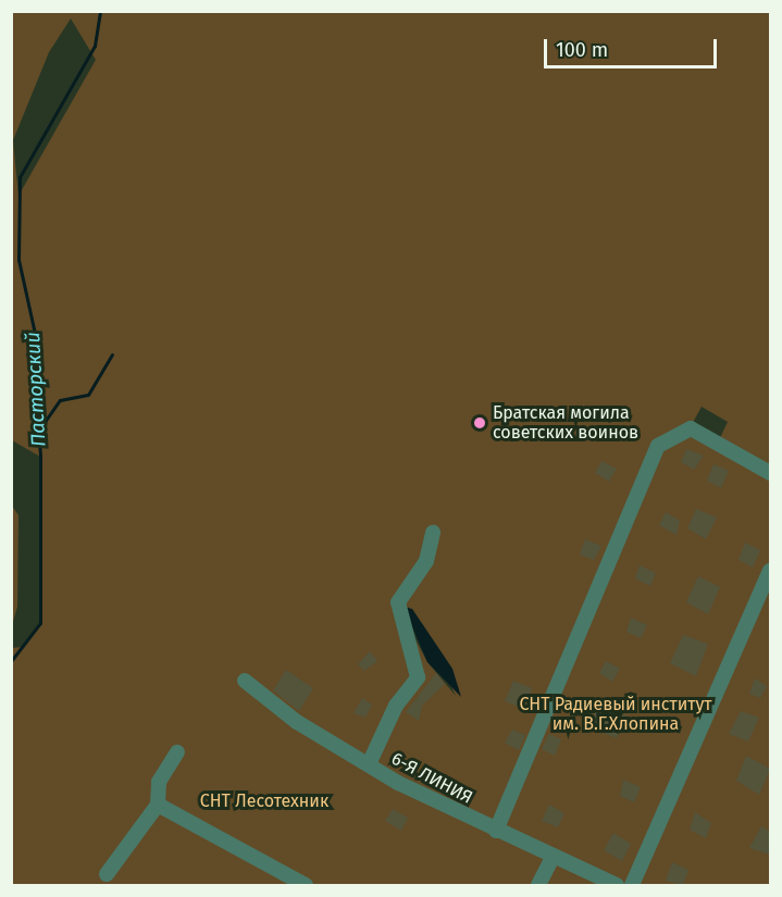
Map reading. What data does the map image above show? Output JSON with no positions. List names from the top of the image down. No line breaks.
{"streets":{"street":["6-Я ЛИНИЯ"]},"water":["Пасторский"],"parks":["СНТ Радиевый институт им. В.Г.Хлопина","СНТ Лесотехник"],"places":["Братская могила советских воинов"],"scale_bar":"100 m"}
